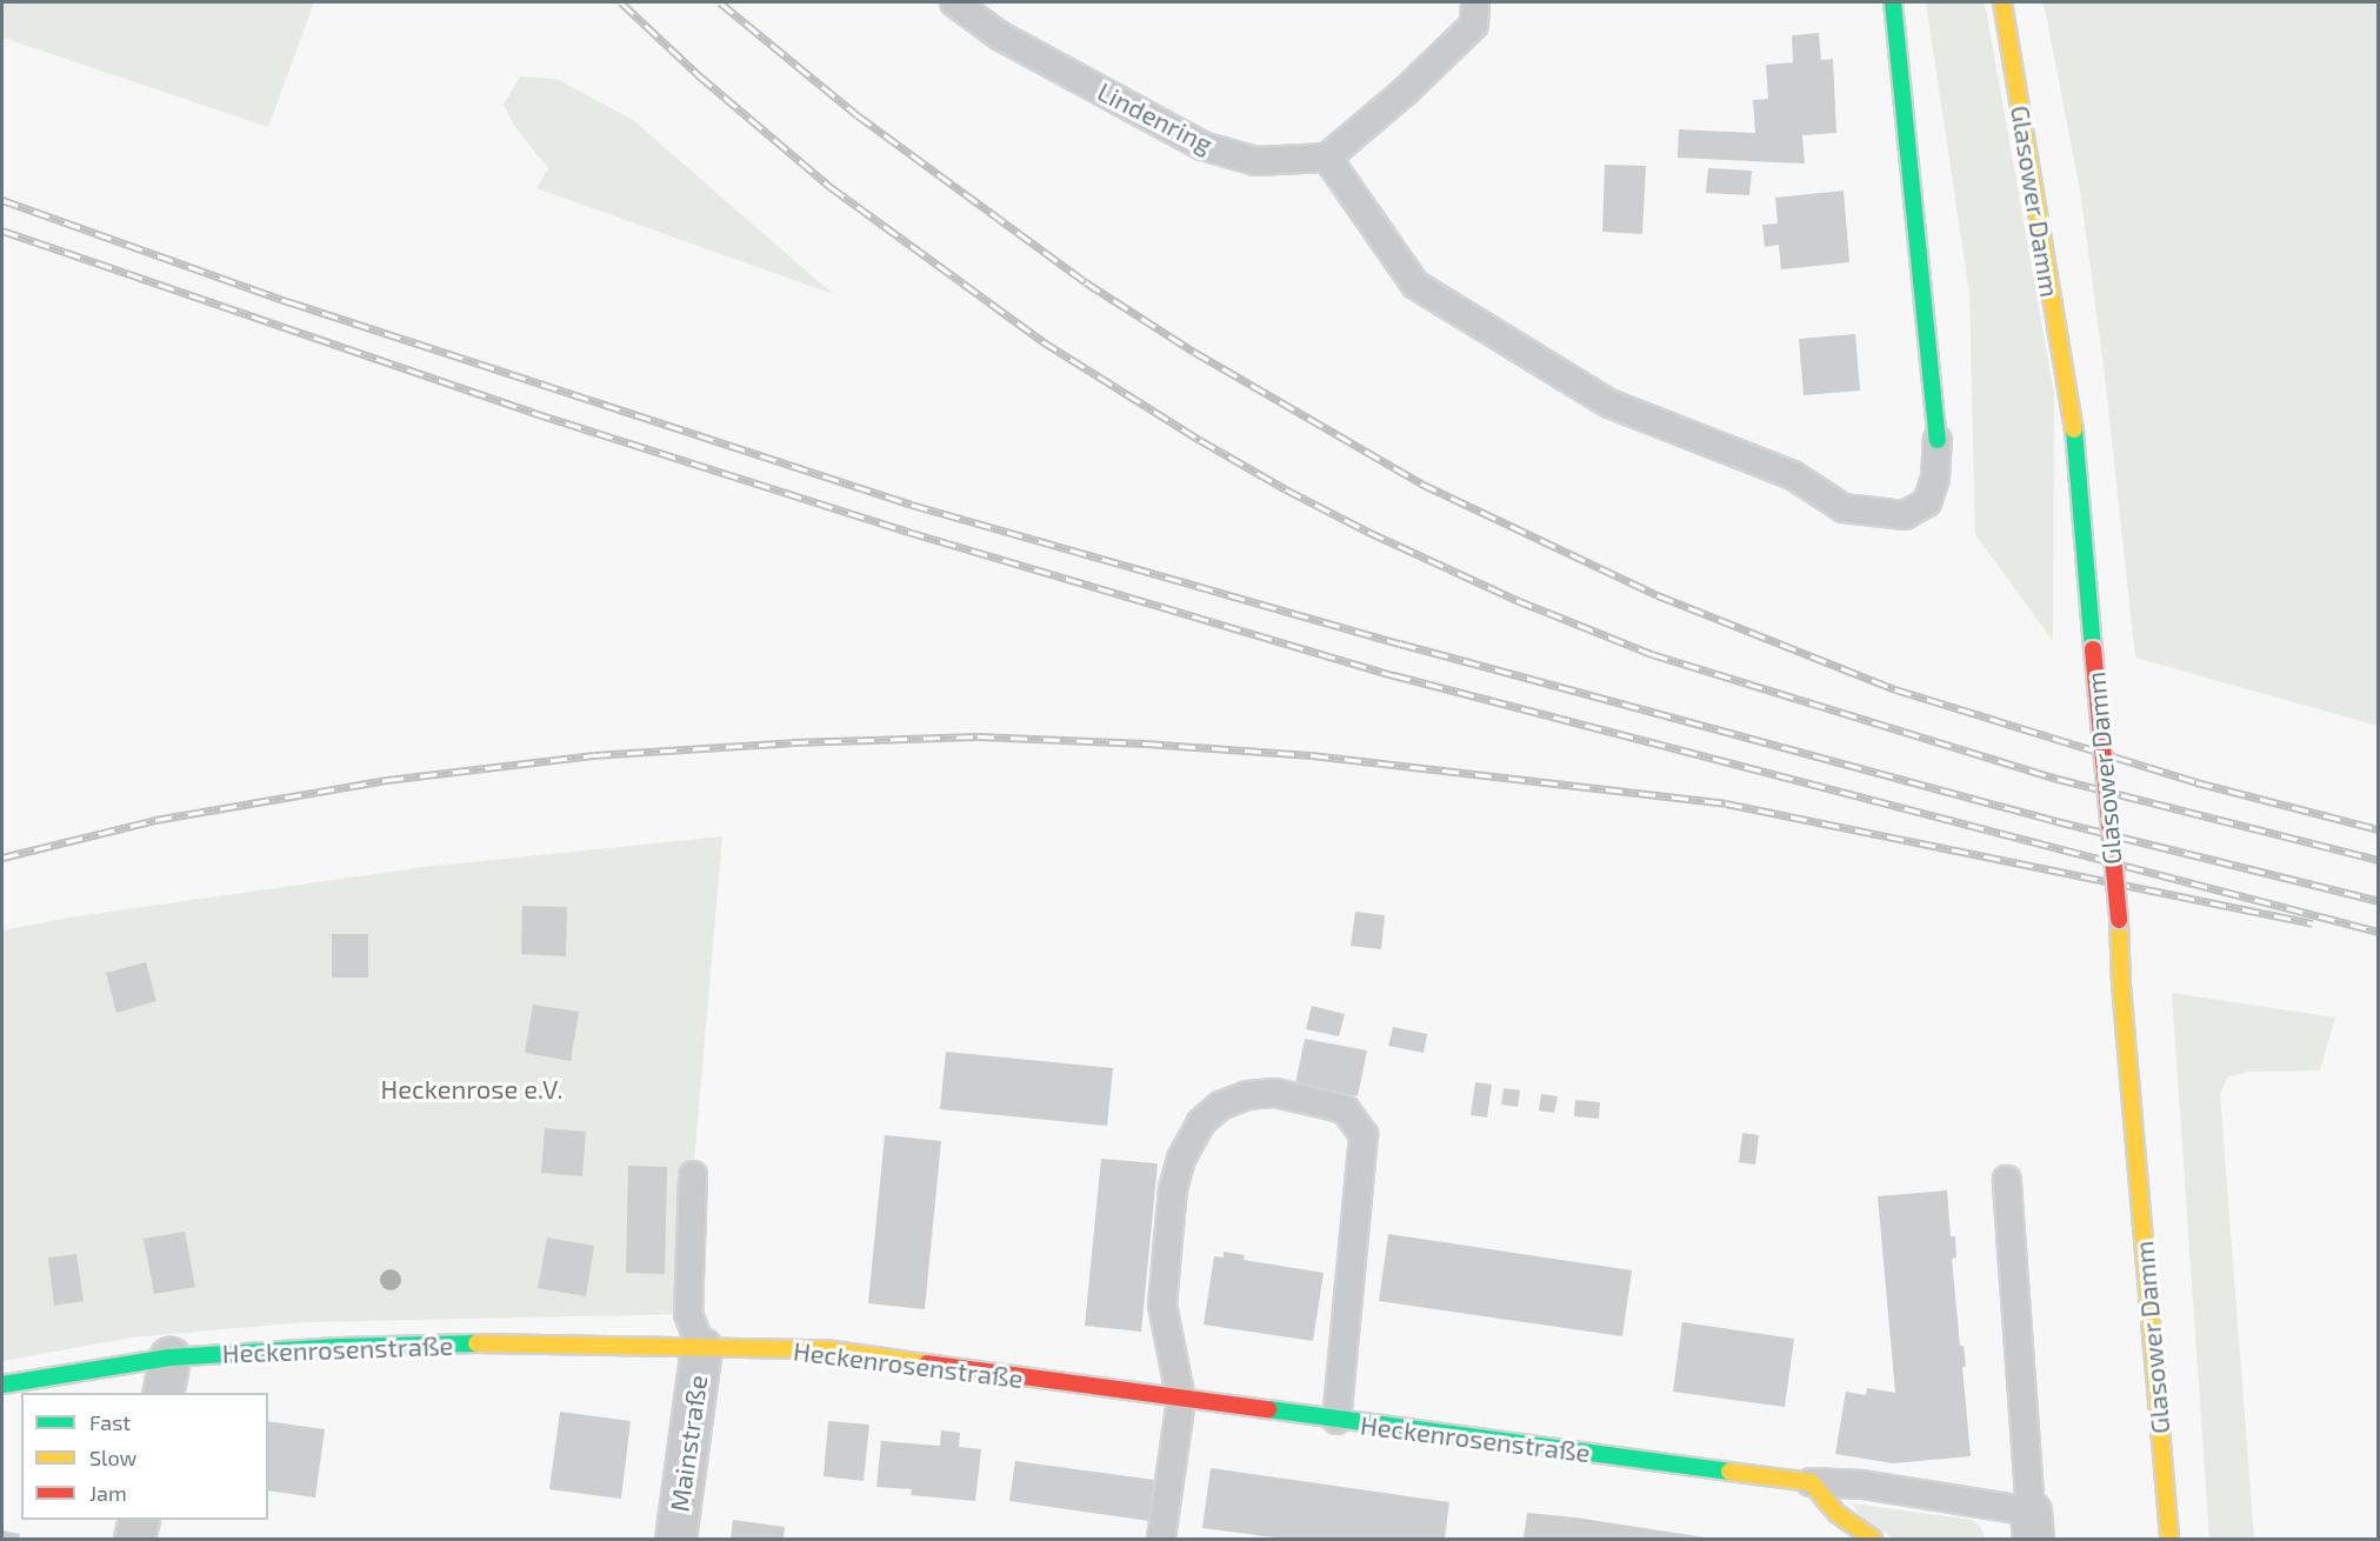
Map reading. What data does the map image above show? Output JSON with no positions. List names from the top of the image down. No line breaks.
{"streets":{"street":["Glasower Damm","Heckenrosenstraße","Mainstraße"],"lane":["Lindenring"]},"crossings":[["Heckenrosenstraße","Mainstraße"]],"parks":["Heckenrose e.V."],"legend":["Fast","Slow","Jam"]}
